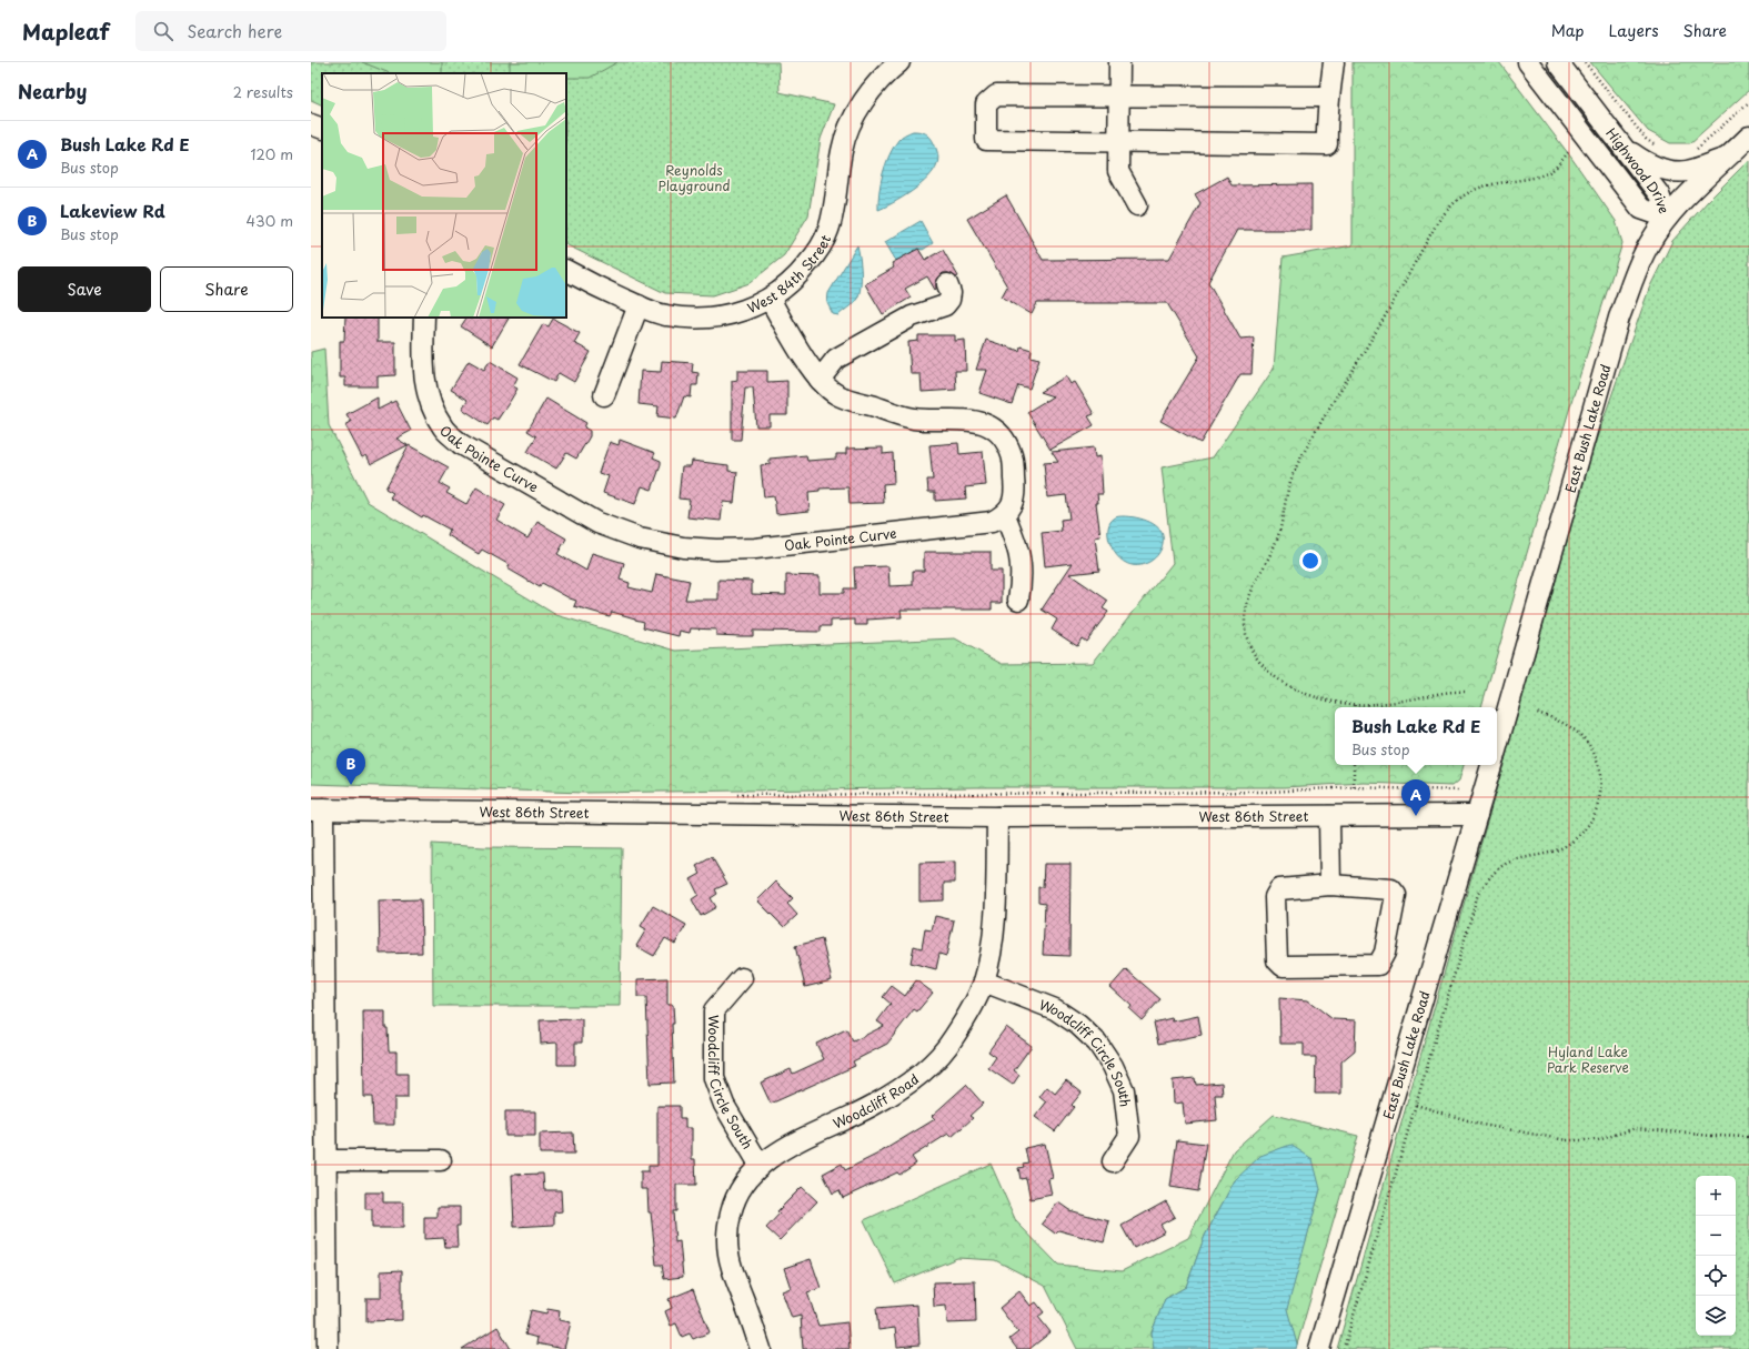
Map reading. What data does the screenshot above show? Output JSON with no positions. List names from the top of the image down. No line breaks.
{"streets":{"street":["Highwood Drive","West 84th Street","East Bush Lake Road","Oak Pointe Curve","West 86th Street","Woodcliff Circle South","Woodcliff Road"]},"crossings":[["Highwood Drive","East Bush Lake Road"],["East Bush Lake Road","West 86th Street"],["West 86th Street","Woodcliff Road"],["Woodcliff Circle South","Woodcliff Road"]],"parks":["Reynolds Playground","Hyland Lake Park Reserve"],"page":{"header":"Mapleaf","search":"Search here","nav":["Map","Layers","Share"],"heading":["Nearby","2 results"],"list":[{"mark":"A","name":"Bush Lake Rd E","note":"Bus stop","value":"120 m"},{"mark":"B","name":"Lakeview Rd","note":"Bus stop","value":"430 m"}],"buttons":["Save","Share"],"popup":["Bush Lake Rd E","Bus stop"],"pins":["B","A"],"map_buttons":["+","−"]}}
